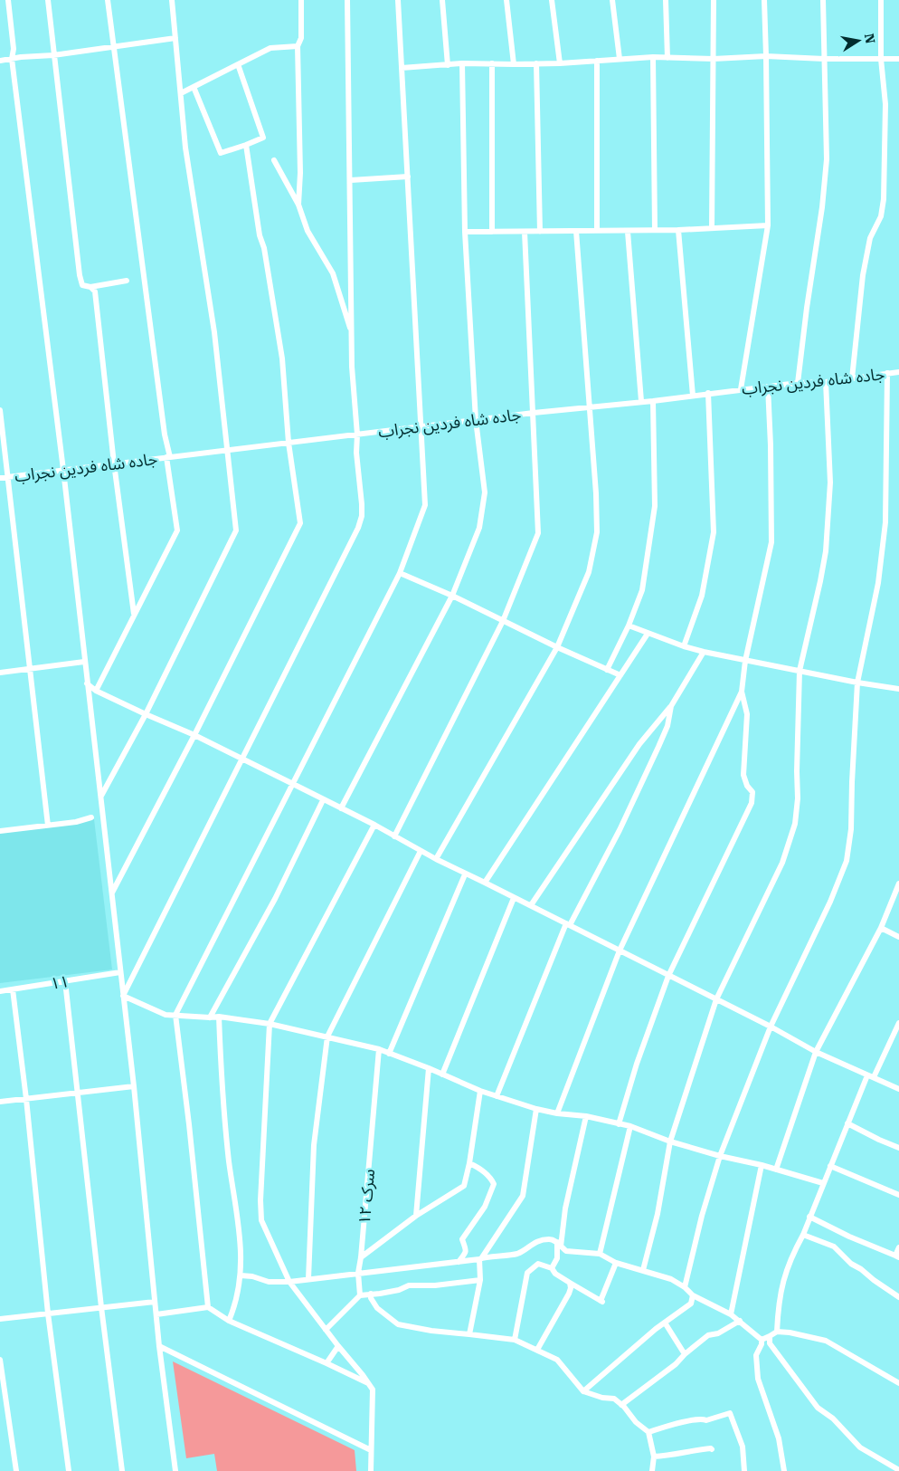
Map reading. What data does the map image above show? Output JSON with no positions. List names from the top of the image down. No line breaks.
{"streets":{"street":["جاده شاه فردین نجراب","۱۱","سرک ۱۲"]},"north":"right"}
